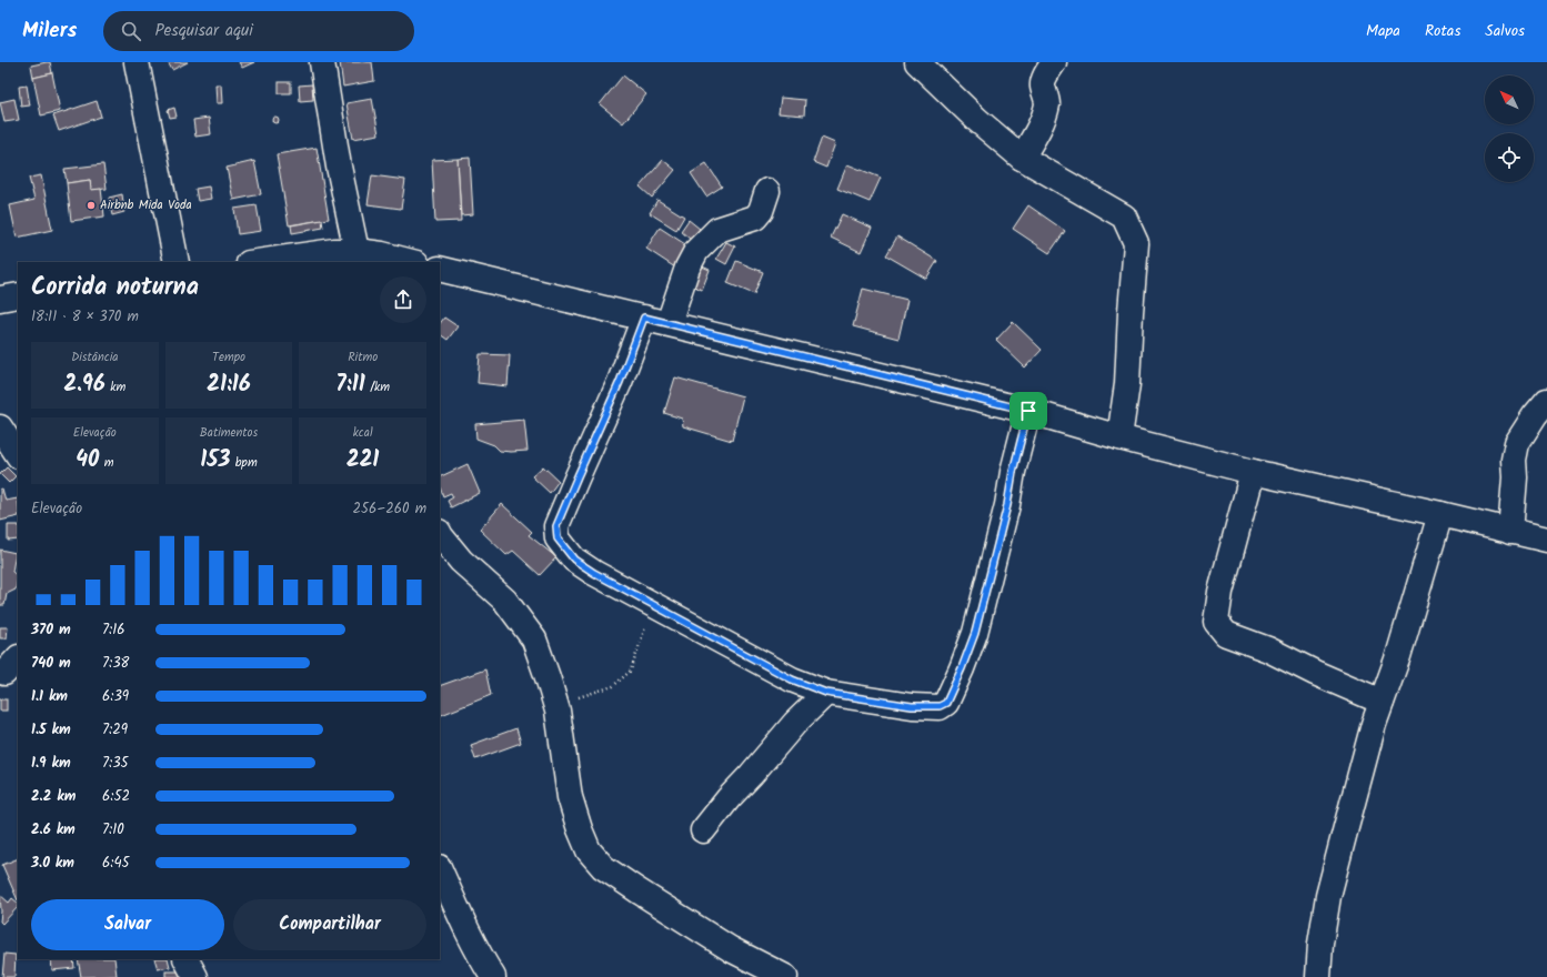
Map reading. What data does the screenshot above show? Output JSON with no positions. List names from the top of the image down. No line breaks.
{"places":["Airbnb Mida Voda"],"north":"top left","page":{"header":"Milers","search":"Pesquisar aqui","nav":["Mapa","Rotas","Salvos"],"heading":["Corrida noturna","18:11 · 8 × 370 m"],"stats":[["Distância","2.96 km"],["Tempo","21:16"],["Ritmo","7:11 /km"],["Elevação","40 m"],["Batimentos","153 bpm"],["kcal","221"]],"chart":["Elevação","256–260 m"],"list":[{"name":"370 m","note":"7:16"},{"name":"740 m","note":"7:38"},{"name":"1.1 km","note":"6:39"},{"name":"1.5 km","note":"7:29"},{"name":"1.9 km","note":"7:35"},{"name":"2.2 km","note":"6:52"},{"name":"2.6 km","note":"7:10"},{"name":"3.0 km","note":"6:45"}],"buttons":["Salvar","Compartilhar"]}}
